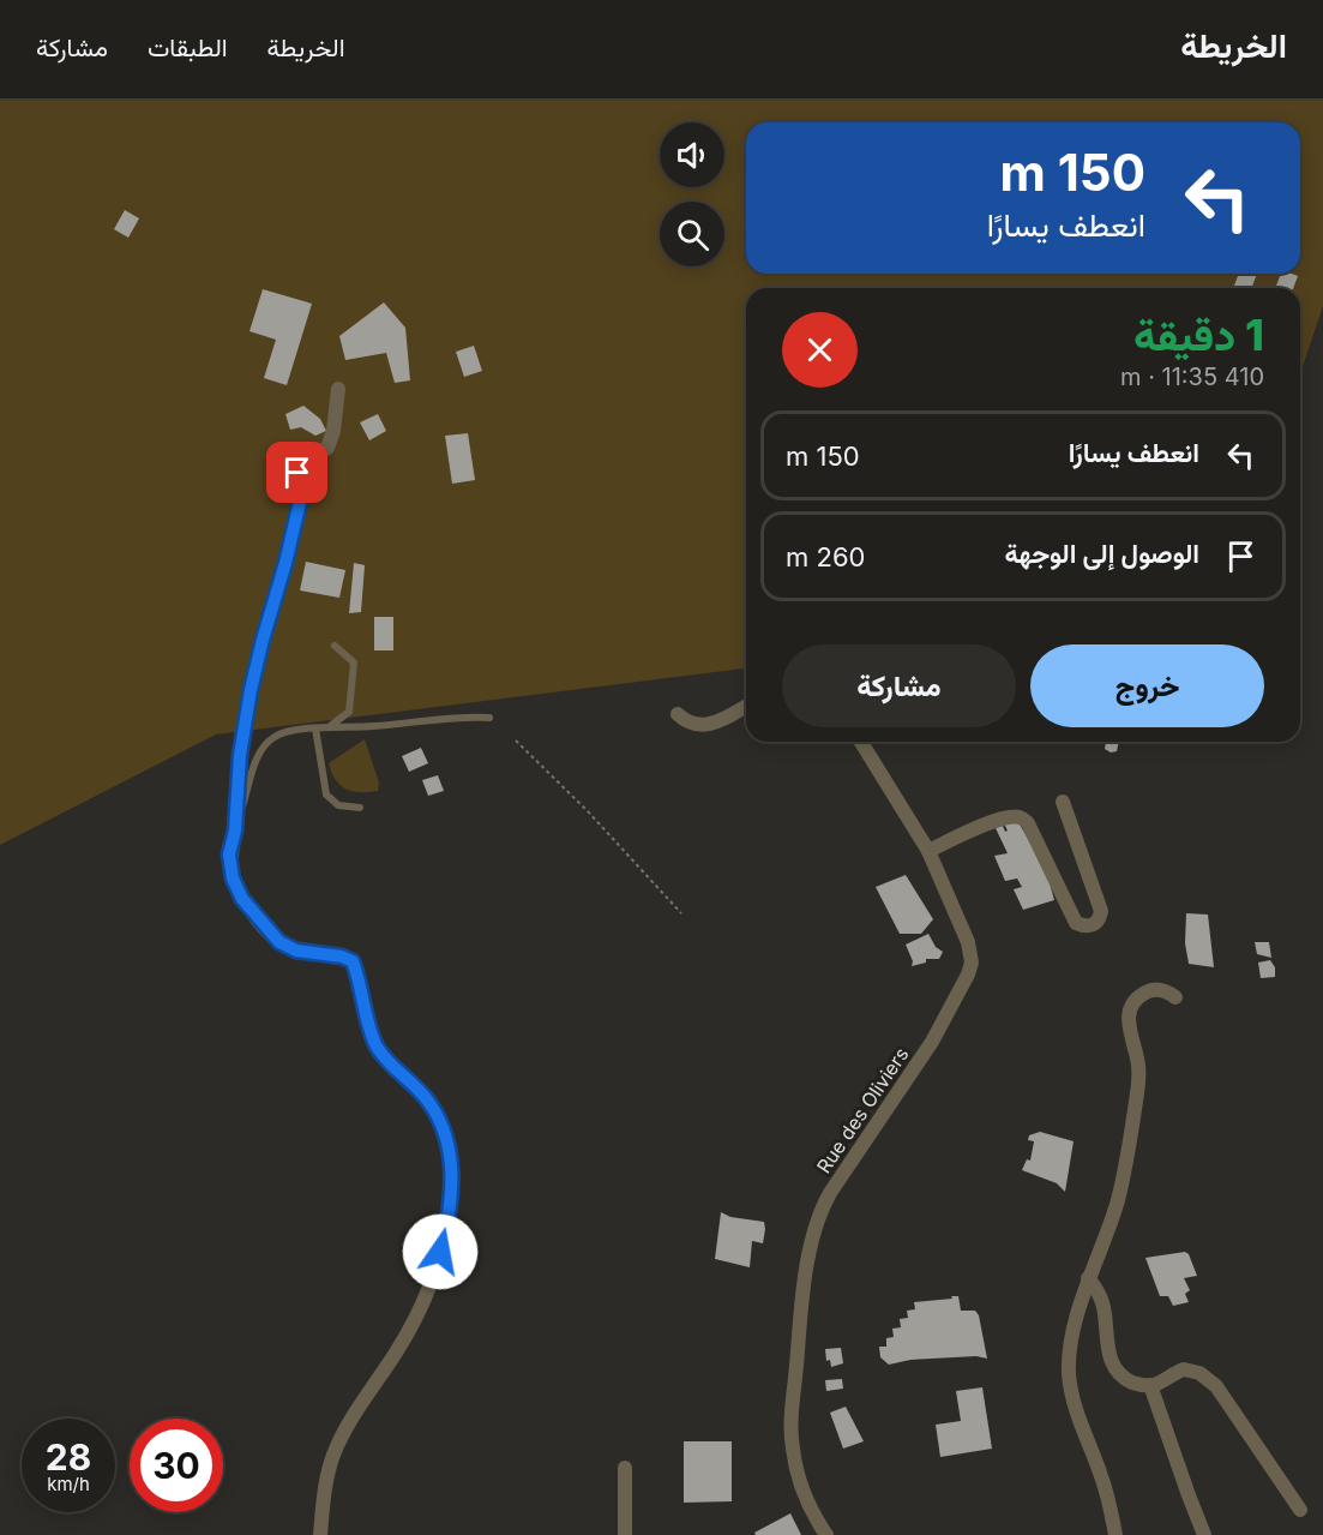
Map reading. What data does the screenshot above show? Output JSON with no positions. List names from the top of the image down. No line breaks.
{"streets":{"street":["Rue des Oliviers"]},"page":{"header":"الخريطة","nav":["الخريطة","الطبقات","مشاركة"],"turn":["150 m","انعطف يسارًا"],"heading":["1 دقيقة","410 m · 11:35"],"list":[{"name":"انعطف يسارًا","value":"150 m"},{"name":"الوصول إلى الوجهة","value":"260 m"}],"buttons":["خروج","مشاركة"],"speed":"28 km/h","limit":"30"}}
